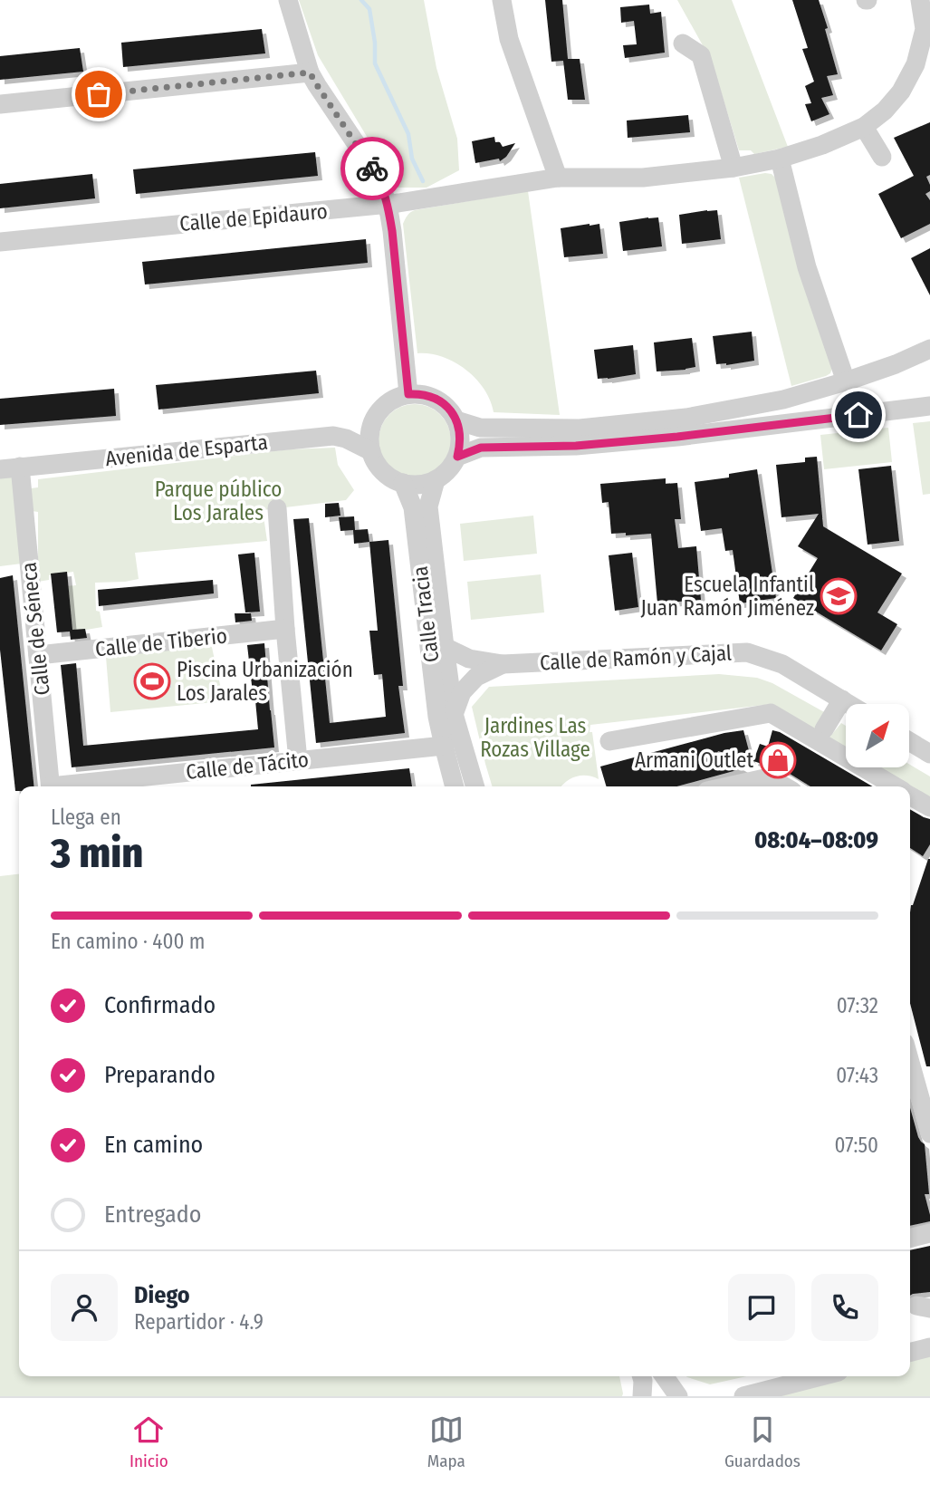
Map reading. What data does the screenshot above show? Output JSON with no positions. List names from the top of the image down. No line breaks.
{"streets":{"street":["Calle de Epidauro","Avenida de Esparta","Calle Tracia","Calle de Séneca","Calle de Tiberio","Calle de Ramón y Cajal","Calle de Tácito"]},"crossings":[["Avenida de Esparta","Calle Tracia"],["Avenida de Esparta","Calle de Séneca"],["Calle Tracia","Calle de Ramón y Cajal"],["Calle Tracia","Calle de Tácito"],["Calle de Séneca","Calle de Tiberio"]],"parks":["Parque público Los Jarales","Jardines Las Rozas Village"],"places":{"school or university":["Escuela Infantil Juan Ramón Jiménez"],"sports":["Piscina Urbanización Los Jarales"],"shop":["Armani Outlet"]},"north":"top right","page":{"heading":["3 min","Llega en","08:04–08:09"],"panel":["Diego","Repartidor · 4.9"],"bar":"En camino · 400 m","list":[["Confirmado","07:32"],["Preparando","07:43"],["En camino","07:50"],"Entregado"],"tabs":["Inicio","Mapa","Guardados"]}}
